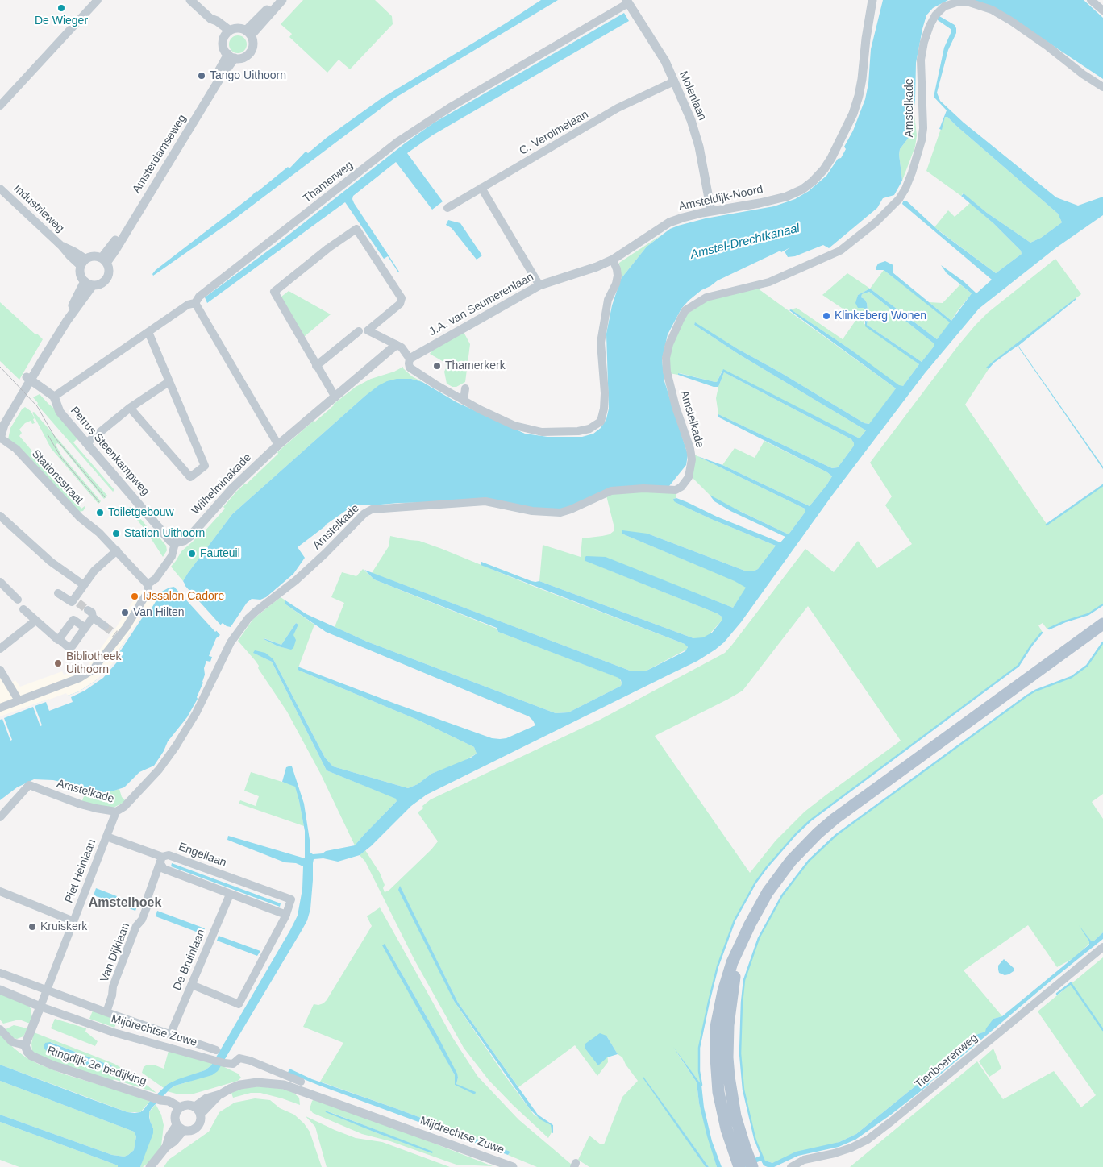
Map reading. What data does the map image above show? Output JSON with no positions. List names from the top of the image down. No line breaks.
{"streets":{"street":["Molenlaan","Amstelkade","C. Verolmelaan","Amsterdamseweg","Thamerweg","Amsteldijk-Noord","Industrieweg","J.A. van Seumerenlaan","Petrus Steenkampweg","Stationsstraat","Wilhelminakade","Engellaan","Piet Heinlaan","Van Dijklaan","De Bruinlaan","Mijdrechtse Zuwe","Tienboerenweg","Ringdijk 2e bedijking"]},"crossings":[["Molenlaan","C. Verolmelaan"],["Molenlaan","Thamerweg"],["Molenlaan","Amsteldijk-Noord"],["Amstelkade","Piet Heinlaan"],["Amsterdamseweg","Industrieweg"],["Thamerweg","Petrus Steenkampweg"],["Amsteldijk-Noord","J.A. van Seumerenlaan"],["Petrus Steenkampweg","Wilhelminakade"],["Engellaan","Piet Heinlaan"],["Engellaan","Van Dijklaan"],["Engellaan","De Bruinlaan"],["Piet Heinlaan","Mijdrechtse Zuwe"],["Van Dijklaan","Mijdrechtse Zuwe"],["De Bruinlaan","Mijdrechtse Zuwe"],["Mijdrechtse Zuwe","Ringdijk 2e bedijking"]],"districts":["Amstelhoek"],"water":["Amstel-Drechtkanaal"],"places":["De Wieger","Tango Uithoorn","Klinkeberg Wonen","Thamerkerk","Toiletgebouw","Station Uithoorn","Fauteuil","IJssalon Cadore","Van Hilten","Bibliotheek Uithoorn","Kruiskerk"]}
